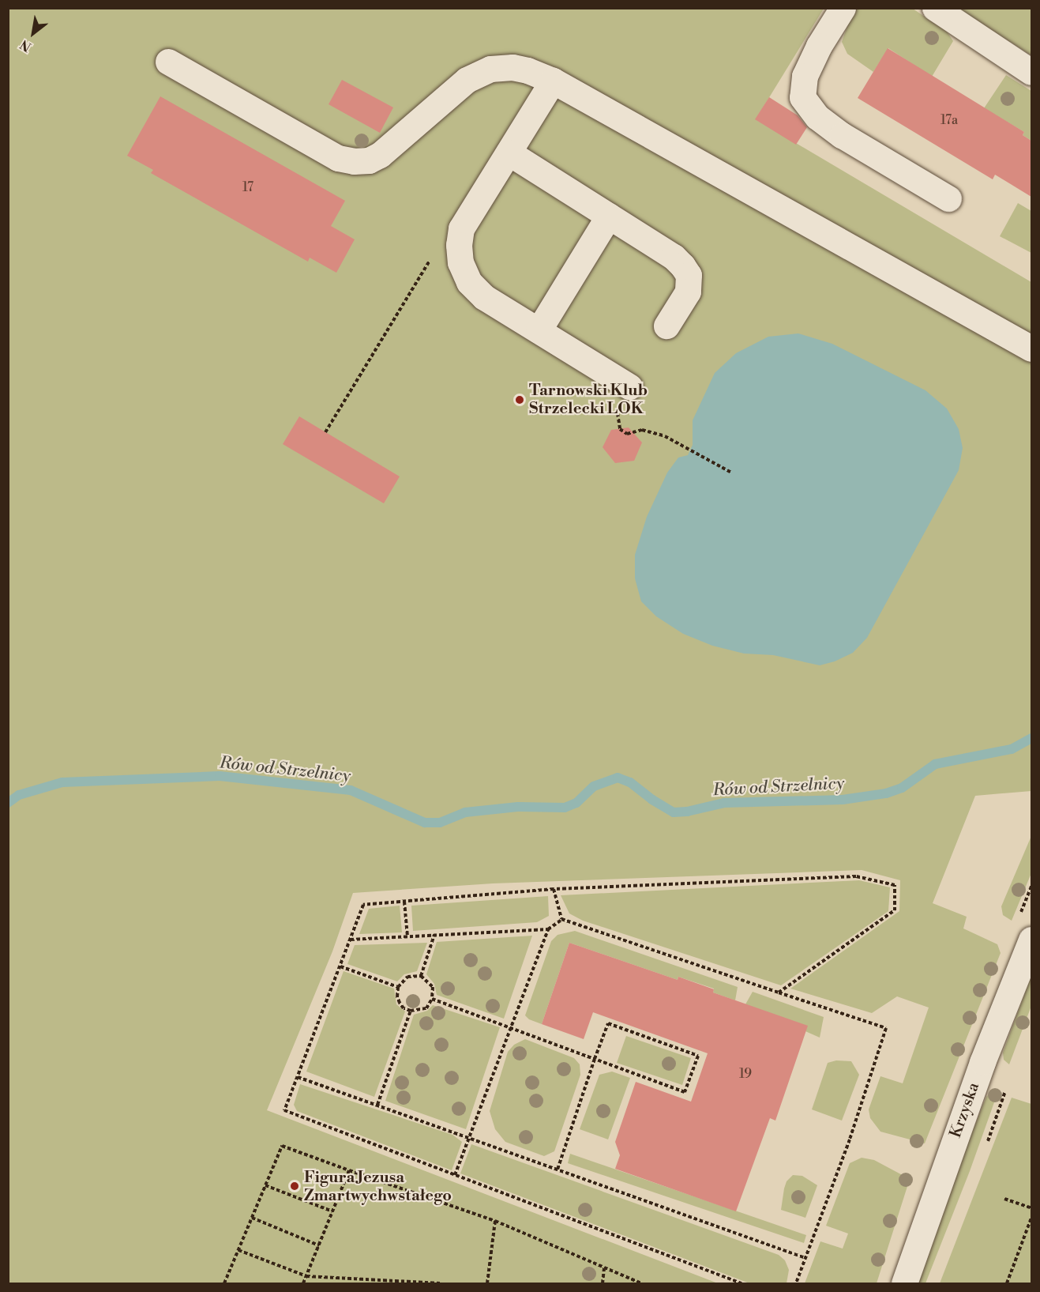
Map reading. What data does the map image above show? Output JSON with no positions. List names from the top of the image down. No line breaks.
{"streets":{"street":["Krzyska"]},"water":["Rów od Strzelnicy"],"places":["Tarnowski Klub Strzelecki LOK","Figura Jezusa Zmartwychwstałego"],"house_numbers":["17a","17","19"],"north":"bottom left"}
